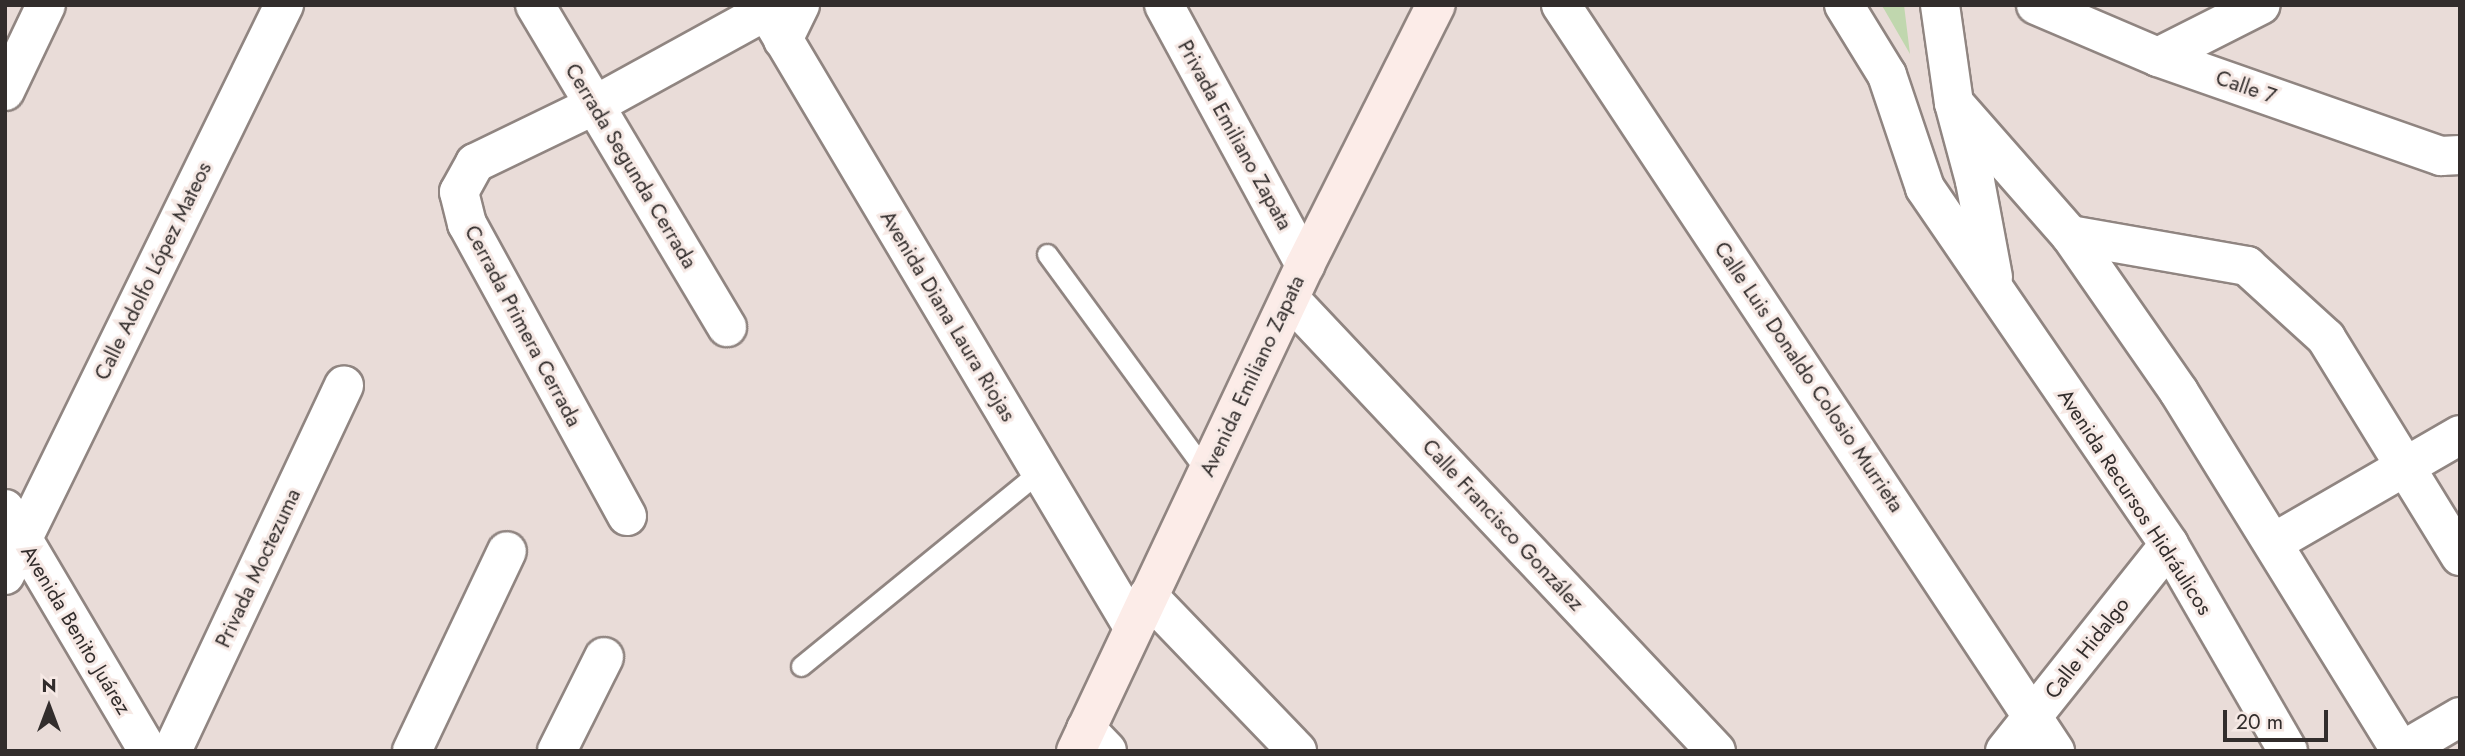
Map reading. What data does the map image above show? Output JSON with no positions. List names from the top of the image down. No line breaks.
{"streets":{"main road":["Avenida Emiliano Zapata"],"street":["Calle 7","Privada Emiliano Zapata","Cerrada Segunda Cerrada","Calle Adolfo López Mateos","Avenida Diana Laura Riojas","Cerrada Primera Cerrada","Calle Luis Donaldo Colosio Murrieta","Avenida Recursos Hidráulicos","Calle Francisco González","Privada Moctezuma","Avenida Benito Juárez","Calle Hidalgo"]},"crossings":[["Privada Emiliano Zapata","Avenida Emiliano Zapata"],["Privada Emiliano Zapata","Calle Francisco González"],["Cerrada Segunda Cerrada","Cerrada Primera Cerrada"],["Calle Adolfo López Mateos","Avenida Benito Juárez"],["Avenida Diana Laura Riojas","Cerrada Primera Cerrada"],["Avenida Diana Laura Riojas","Avenida Emiliano Zapata"],["Avenida Emiliano Zapata","Calle Francisco González"],["Calle Luis Donaldo Colosio Murrieta","Calle Hidalgo"],["Avenida Recursos Hidráulicos","Calle Hidalgo"]],"scale_bar":"20 m","north":"top"}
